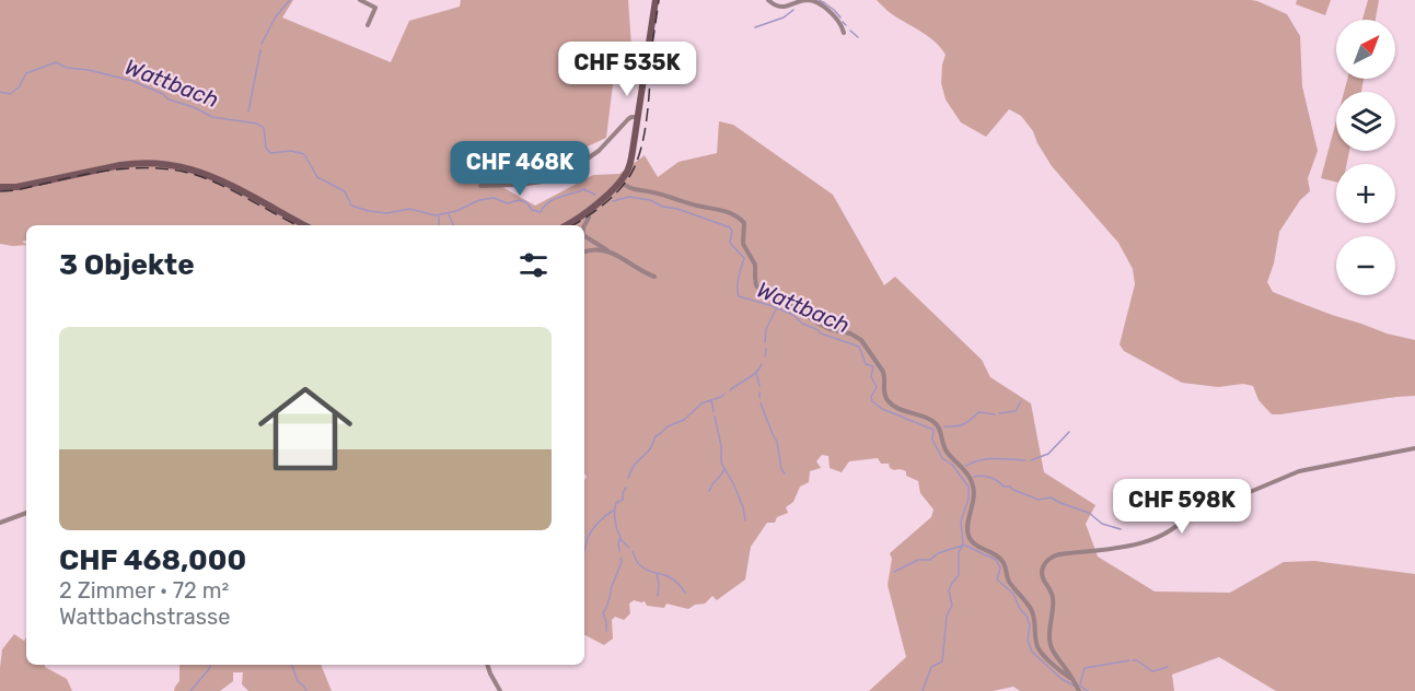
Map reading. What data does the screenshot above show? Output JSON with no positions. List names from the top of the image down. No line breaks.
{"water":["Wattbach"],"north":"top right","page":{"map_buttons":["+","−"],"price":["CHF 535K","CHF 468K","CHF 598K"],"heading":"3 Objekte","list":[{"name":"CHF 468,000","note":"2 Zimmer · 72 m² · Wattbachstrasse"}]}}
